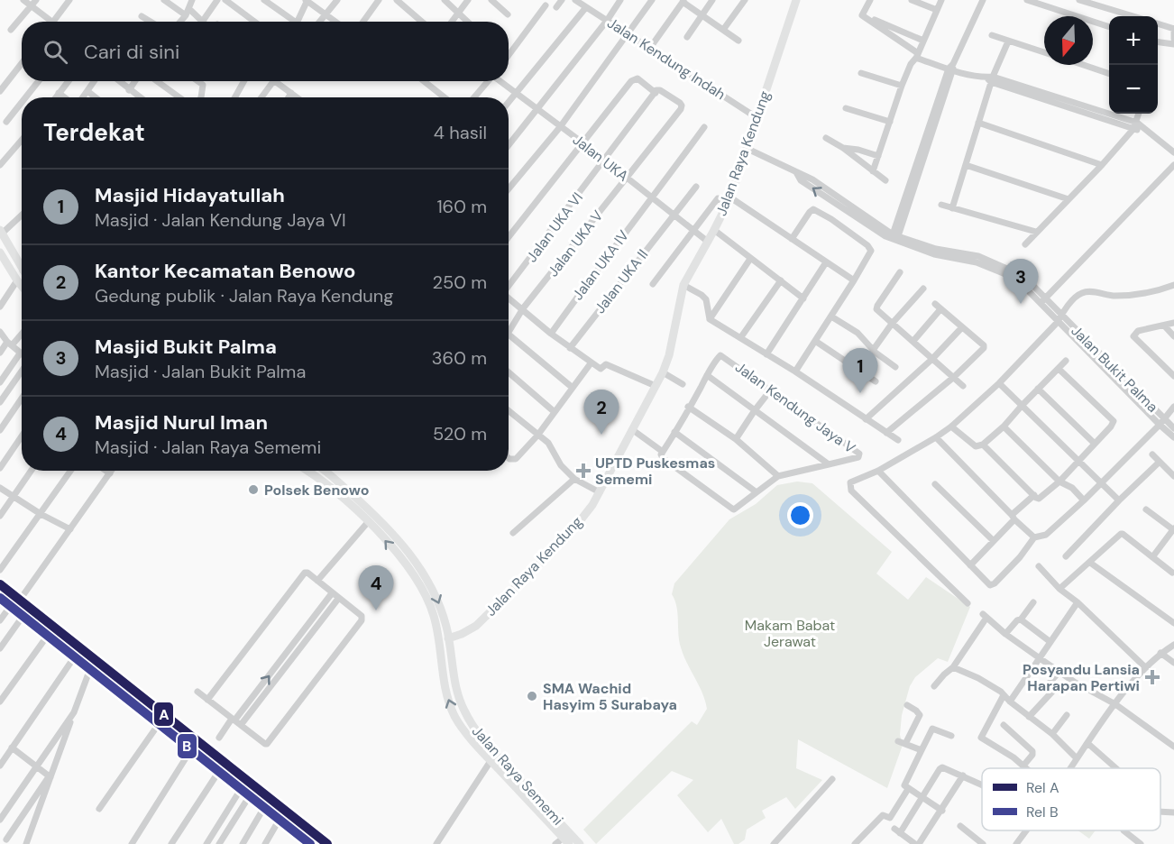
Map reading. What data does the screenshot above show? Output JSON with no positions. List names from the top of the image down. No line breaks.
{"streets":{"main road":["Jalan Raya Kendung","Jalan Raya Sememi"],"street":["Jalan Kendung Indah","Jalan UKA","Jalan UKA VI","Jalan UKA V","Jalan UKA IV","Jalan UKA II","Jalan Bukit Palma","Jalan Kendung Jaya V"]},"crossings":[["Jalan Kendung Indah","Jalan Raya Kendung"],["Jalan Raya Kendung","Jalan UKA"],["Jalan Raya Kendung","Jalan Raya Sememi"],["Jalan UKA","Jalan UKA VI"],["Jalan UKA","Jalan UKA V"],["Jalan UKA","Jalan UKA IV"],["Jalan UKA","Jalan UKA II"],["Jalan UKA VI","Jalan UKA V"]],"parks":["Makam Babat Jerawat"],"places":{"health":["UPTD Puskesmas Sememi","Posyandu Lansia Harapan Pertiwi"],"other":["Polsek Benowo","SMA Wachid Hasyim 5 Surabaya"]},"lines":["rail line A","rail line B"],"legend":["Rel A","Rel B"],"north":"bottom","page":{"map_buttons":["+","−"],"search":"Cari di sini","heading":["Terdekat","4 hasil"],"list":[{"mark":"1","name":"Masjid Hidayatullah","note":"Masjid · Jalan Kendung Jaya VI","value":"160 m"},{"mark":"2","name":"Kantor Kecamatan Benowo","note":"Gedung publik · Jalan Raya Kendung","value":"250 m"},{"mark":"3","name":"Masjid Bukit Palma","note":"Masjid · Jalan Bukit Palma","value":"360 m"},{"mark":"4","name":"Masjid Nurul Iman","note":"Masjid · Jalan Raya Sememi","value":"520 m"}],"pins":["3","1","2","4"]}}
